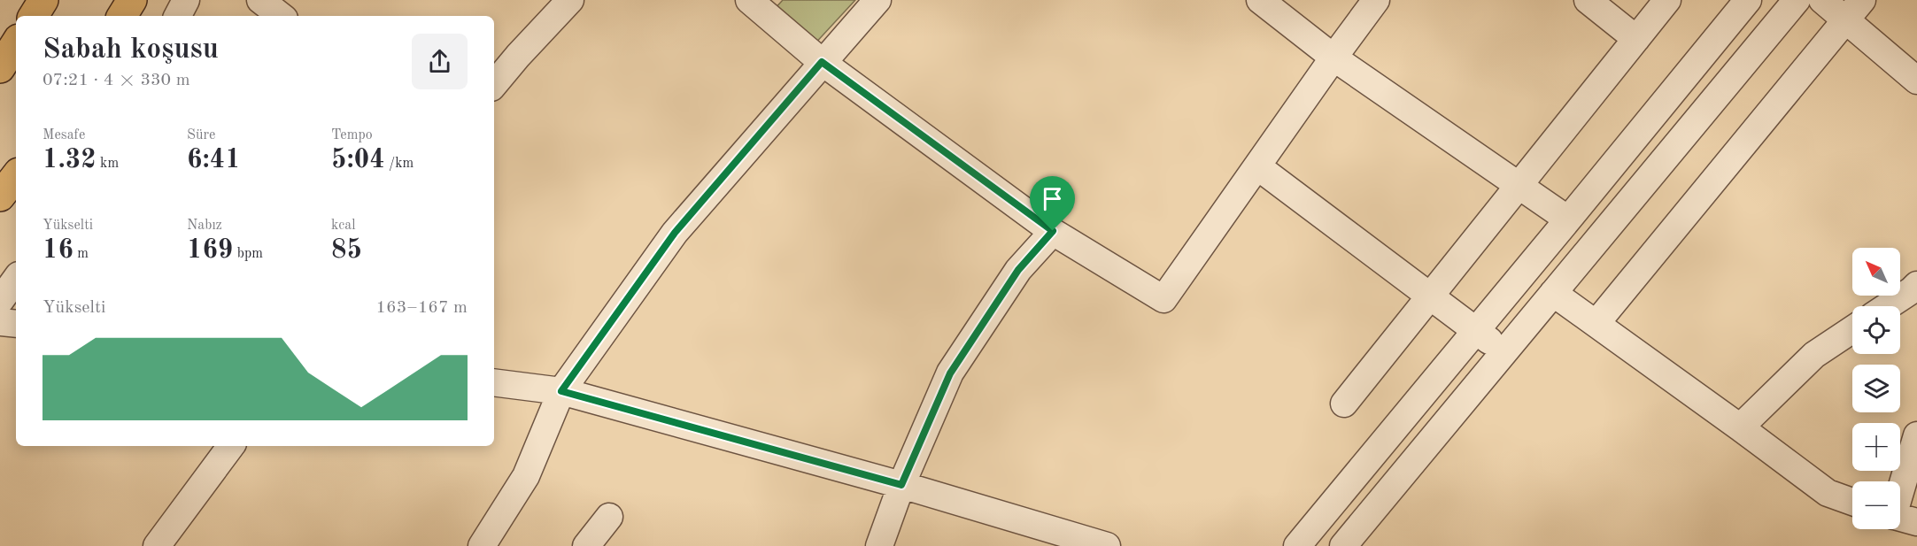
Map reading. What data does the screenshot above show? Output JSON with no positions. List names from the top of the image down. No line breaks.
{"north":"top left","page":{"heading":["Sabah koşusu","07:21 · 4 × 330 m"],"stats":[["Mesafe","1.32 km"],["Süre","6:41"],["Tempo","5:04 /km"],["Yükselti","16 m"],["Nabız","169 bpm"],["kcal","85"]],"map_buttons":["+","−"],"chart":["Yükselti","163–167 m"]}}
